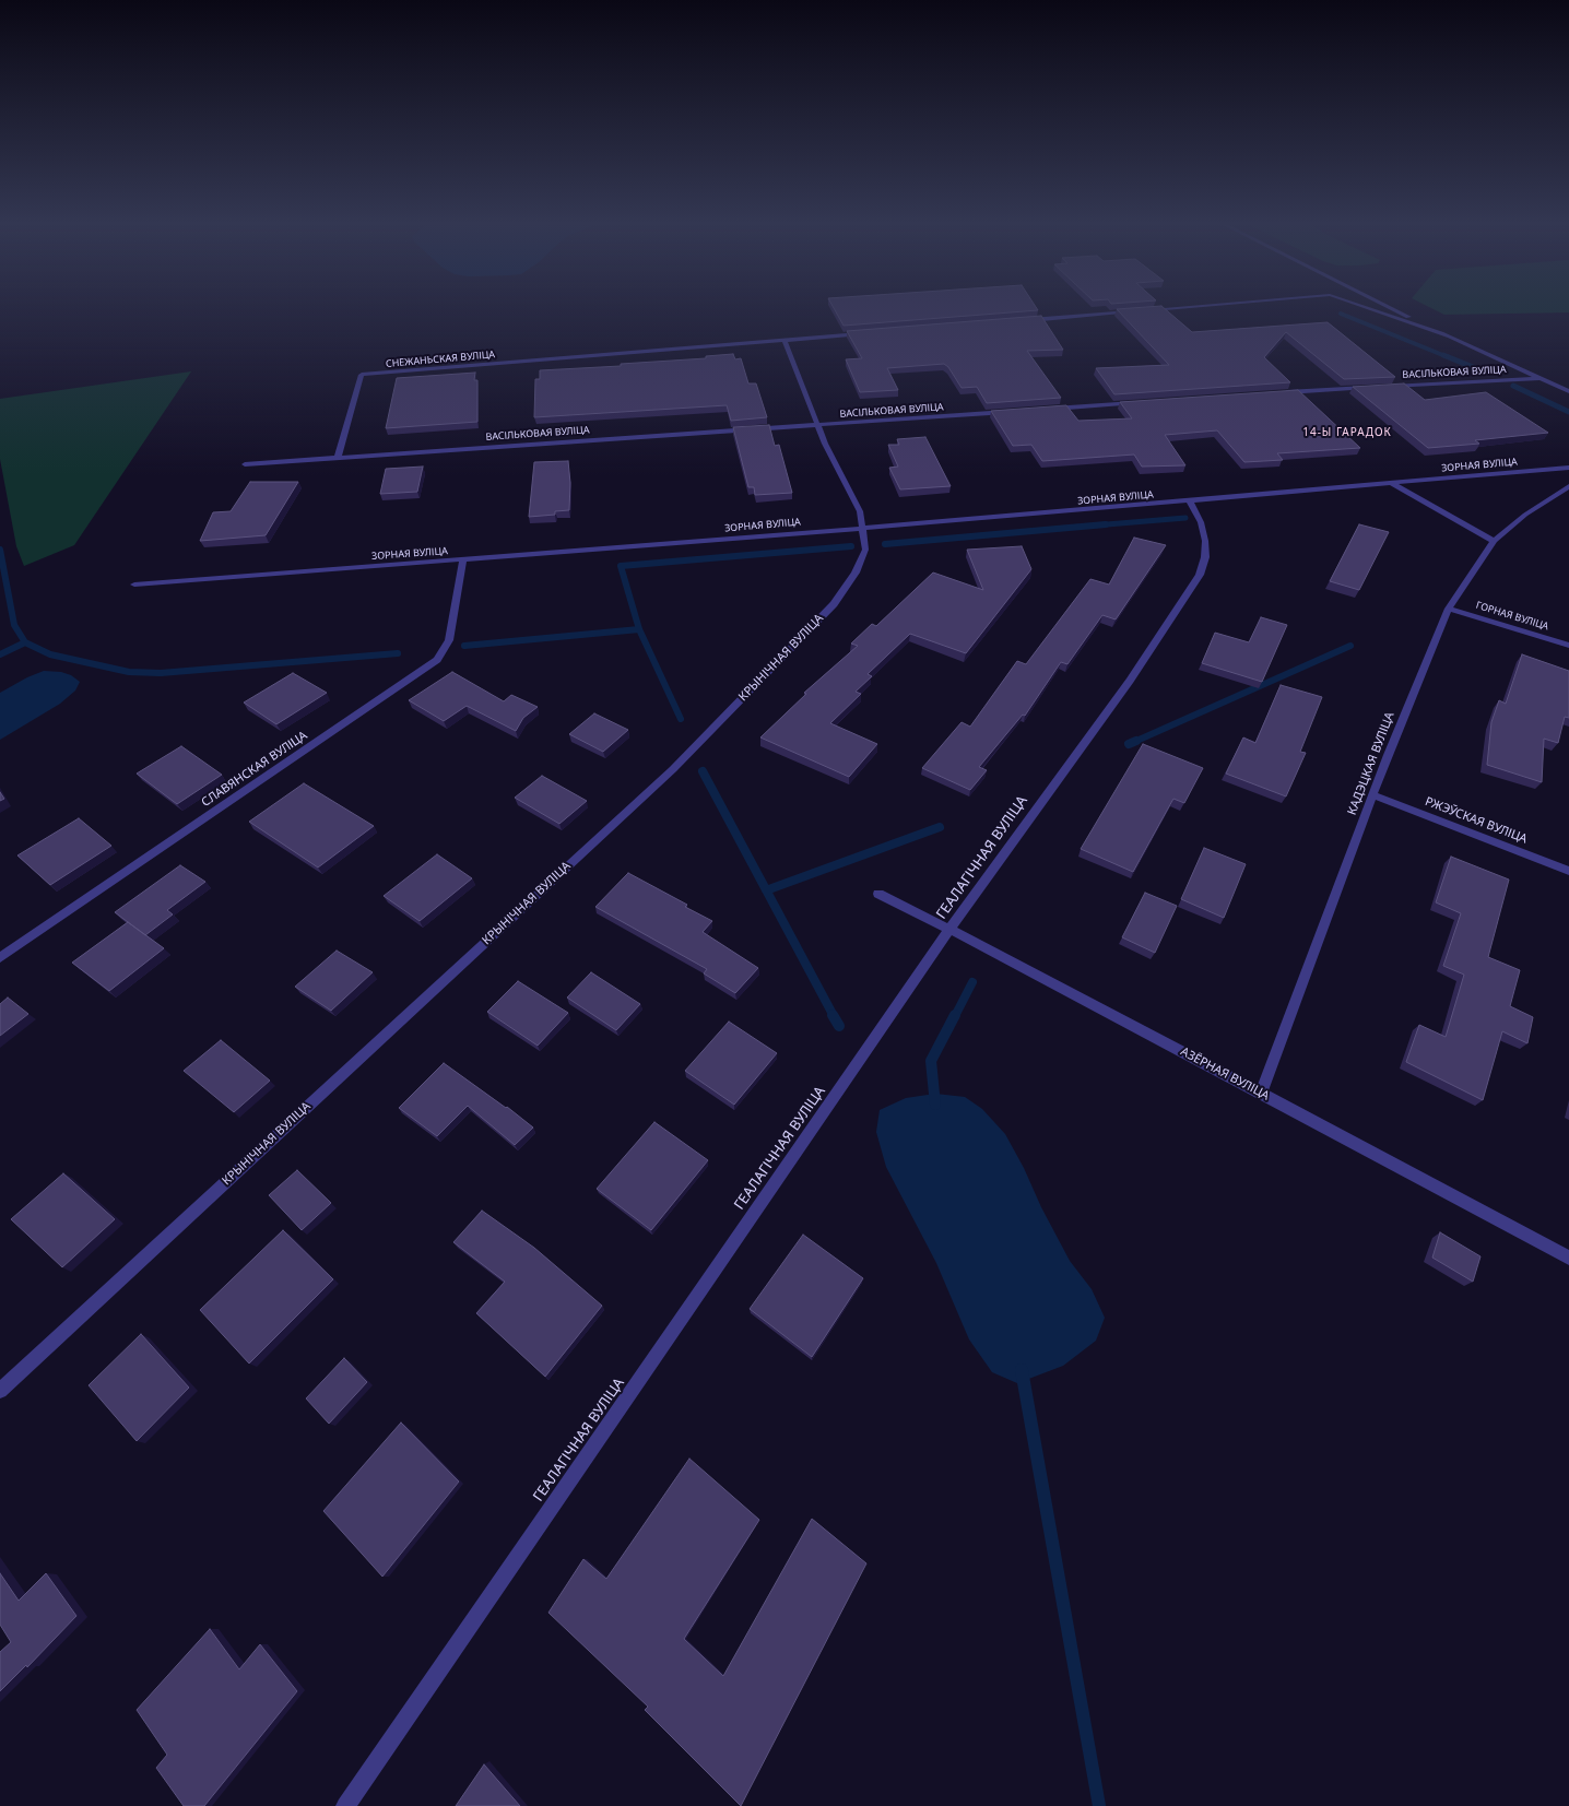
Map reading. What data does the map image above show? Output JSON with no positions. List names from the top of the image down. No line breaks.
{"streets":{"street":["СНЕЖАНЬСКАЯ ВУЛІЦА","ВАСІЛЬКОВАЯ ВУЛІЦА","ЗОРНАЯ ВУЛІЦА","ГОРНАЯ ВУЛІЦА","КРЫНІЧНАЯ ВУЛІЦА","КАДЭЦКАЯ ВУЛІЦА","СЛАВЯНСКАЯ ВУЛІЦА","РЖЭЎСКАЯ ВУЛІЦА","ГЕАЛАГІЧНАЯ ВУЛІЦА","АЗЁРНАЯ ВУЛІЦА"]},"crossings":[["СНЕЖАНЬСКАЯ ВУЛІЦА","ВАСІЛЬКОВАЯ ВУЛІЦА"],["СНЕЖАНЬСКАЯ ВУЛІЦА","КРЫНІЧНАЯ ВУЛІЦА"],["ВАСІЛЬКОВАЯ ВУЛІЦА","КРЫНІЧНАЯ ВУЛІЦА"],["ЗОРНАЯ ВУЛІЦА","КРЫНІЧНАЯ ВУЛІЦА"],["ЗОРНАЯ ВУЛІЦА","СЛАВЯНСКАЯ ВУЛІЦА"],["ЗОРНАЯ ВУЛІЦА","ГЕАЛАГІЧНАЯ ВУЛІЦА"],["ГОРНАЯ ВУЛІЦА","КАДЭЦКАЯ ВУЛІЦА"],["КАДЭЦКАЯ ВУЛІЦА","РЖЭЎСКАЯ ВУЛІЦА"],["КАДЭЦКАЯ ВУЛІЦА","АЗЁРНАЯ ВУЛІЦА"],["ГЕАЛАГІЧНАЯ ВУЛІЦА","АЗЁРНАЯ ВУЛІЦА"]],"districts":["14-Ы ГАРАДОК"]}
